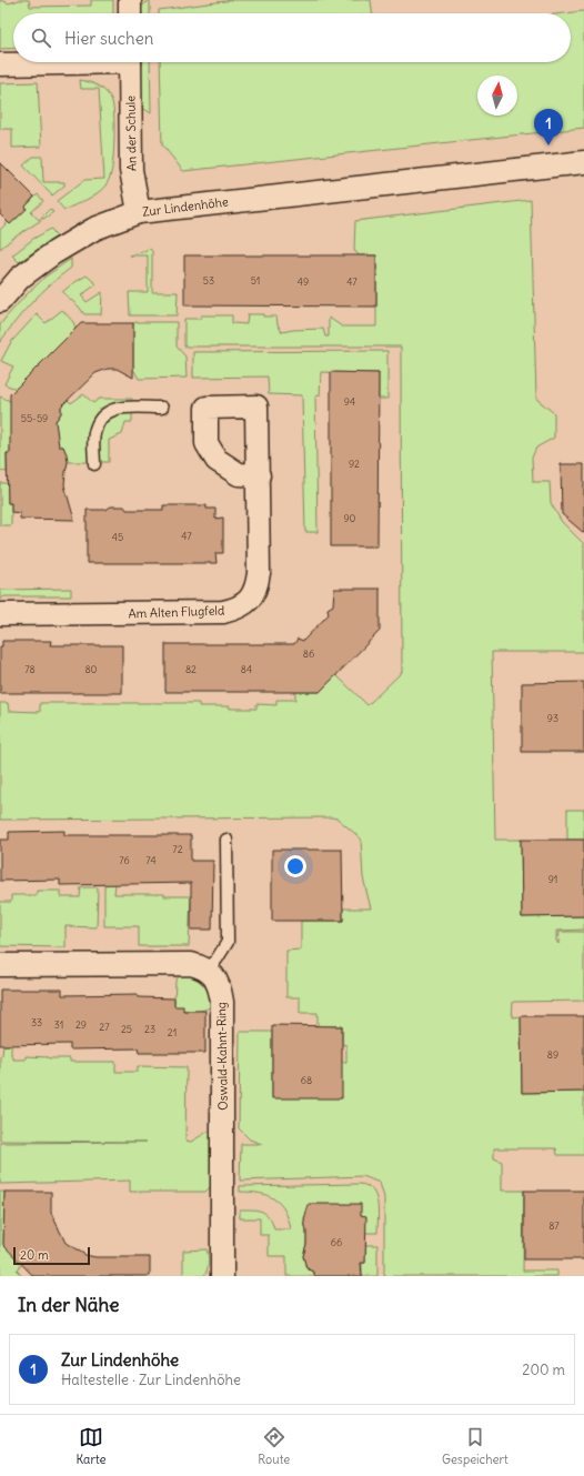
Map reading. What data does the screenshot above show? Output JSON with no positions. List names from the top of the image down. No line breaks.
{"streets":{"street":["An der Schule","Zur Lindenhöhe","Am Alten Flugfeld","Oswald-Kahnt-Ring"]},"crossings":[["An der Schule","Zur Lindenhöhe"]],"house_numbers":["53","51","49","47","94","55-59","92","90","47","45","86","78","80","82","84","93","72","76","74","91","33","31","29","27","25","23","21","89","68","87","66"],"scale_bar":"20 m","north":"top","page":{"search":"Hier suchen","pins":"1","scale":"20 m","heading":"In der Nähe","list":[{"mark":"1","name":"Zur Lindenhöhe","note":"Haltestelle · Zur Lindenhöhe","value":"200 m"}],"nav":["Karte","Route","Gespeichert"]}}
